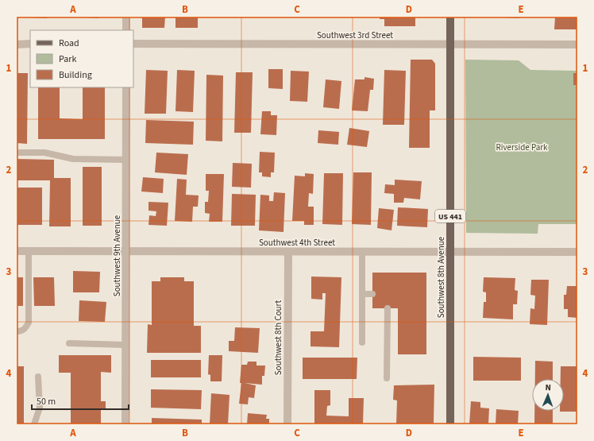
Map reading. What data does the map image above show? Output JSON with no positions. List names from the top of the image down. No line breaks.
{"streets":{"main road":["US 441","Southwest 8th Avenue"],"street":["Southwest 3rd Street","Southwest 4th Street","Southwest 9th Avenue","Southwest 8th Court"]},"crossings":[["Southwest 3rd Street","Southwest 8th Avenue"],["Southwest 4th Street","Southwest 9th Avenue"],["Southwest 4th Street","Southwest 8th Avenue"],["Southwest 4th Street","Southwest 8th Court"]],"parks":["Riverside Park"],"legend":["Road","Park","Building"],"scale_bar":"50 m","north":"top","grid":{"columns":["A","B","C","D","E"],"rows":["1","2","3","4"]}}
